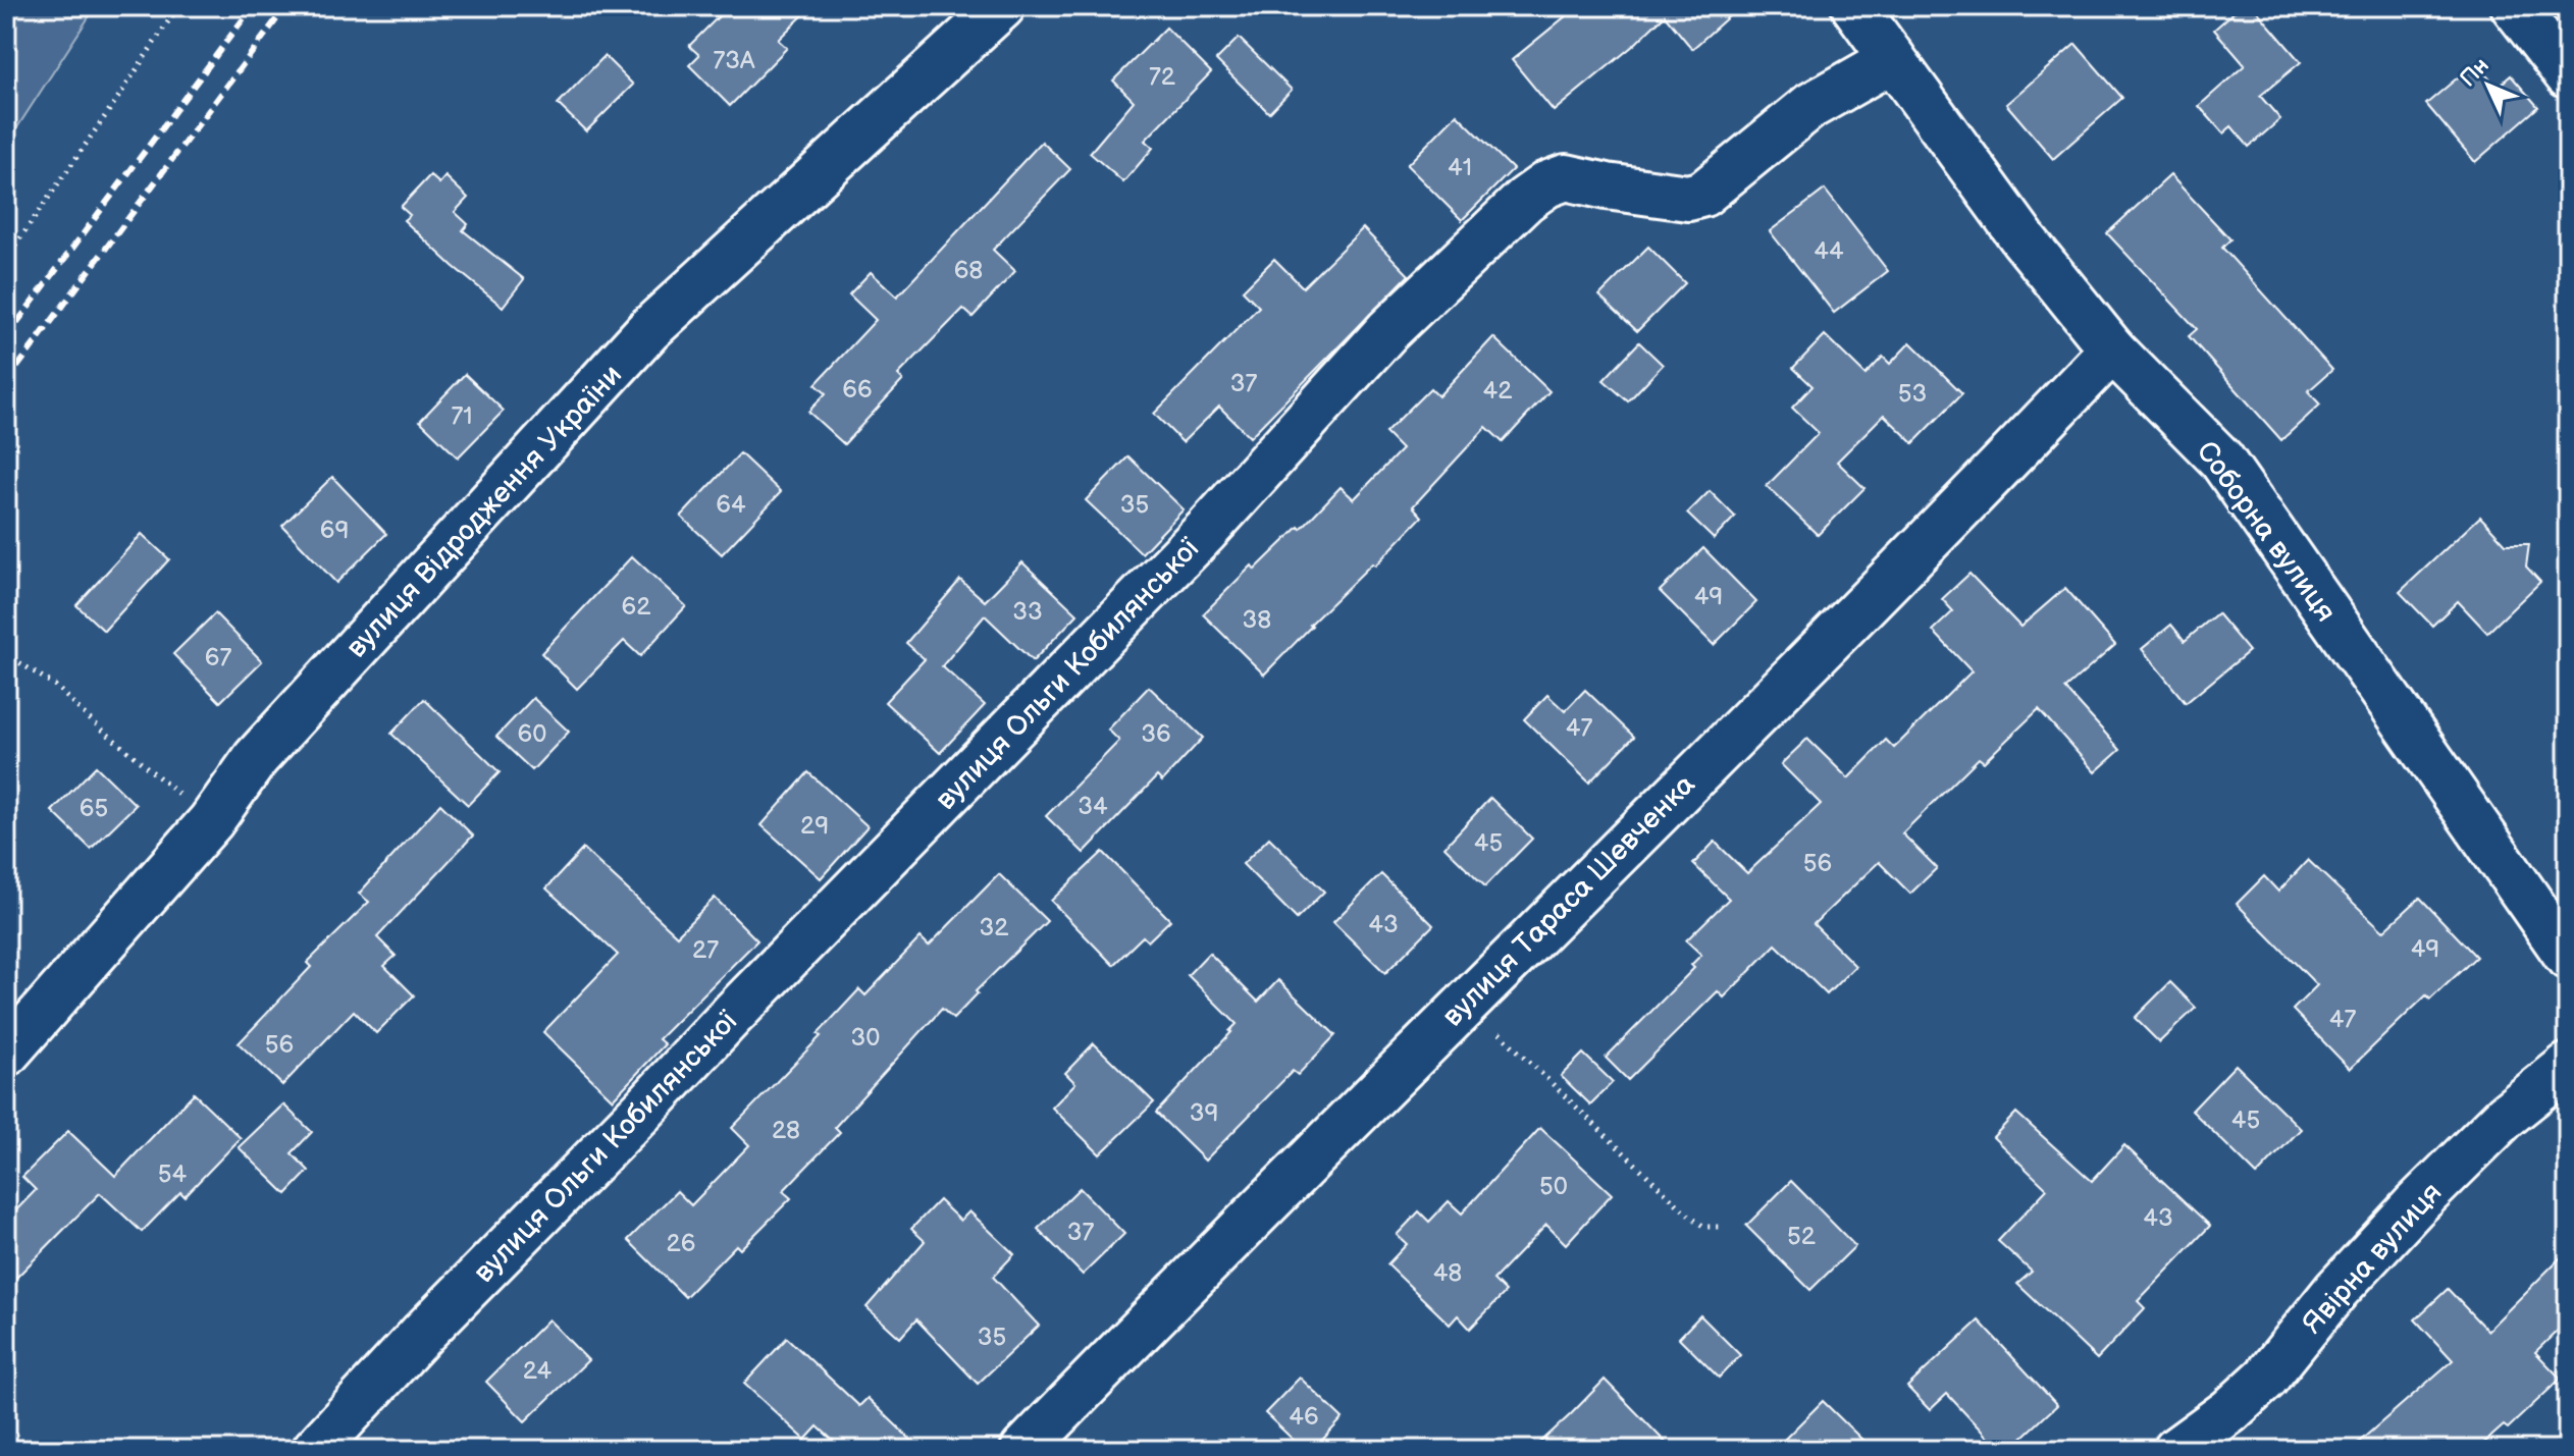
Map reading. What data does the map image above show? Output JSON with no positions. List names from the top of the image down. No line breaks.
{"streets":{"street":["вулиця Відродження України","Соборна вулиця","вулиця Ольги Кобилянської","вулиця Тараса Шевченка","Явірна вулиця"]},"crossings":[["Соборна вулиця","вулиця Ольги Кобилянської"],["Соборна вулиця","вулиця Тараса Шевченка"]],"house_numbers":["73А","72","41","44","68","37","66","42","53","71","64","35","69","49","62","33","38","67","47","60","36","34","65","29","45","56","43","32","49","27","47","30","56","39","45","28","54","50","43","37","52","26","48","35","24","46"],"north":"top left"}
